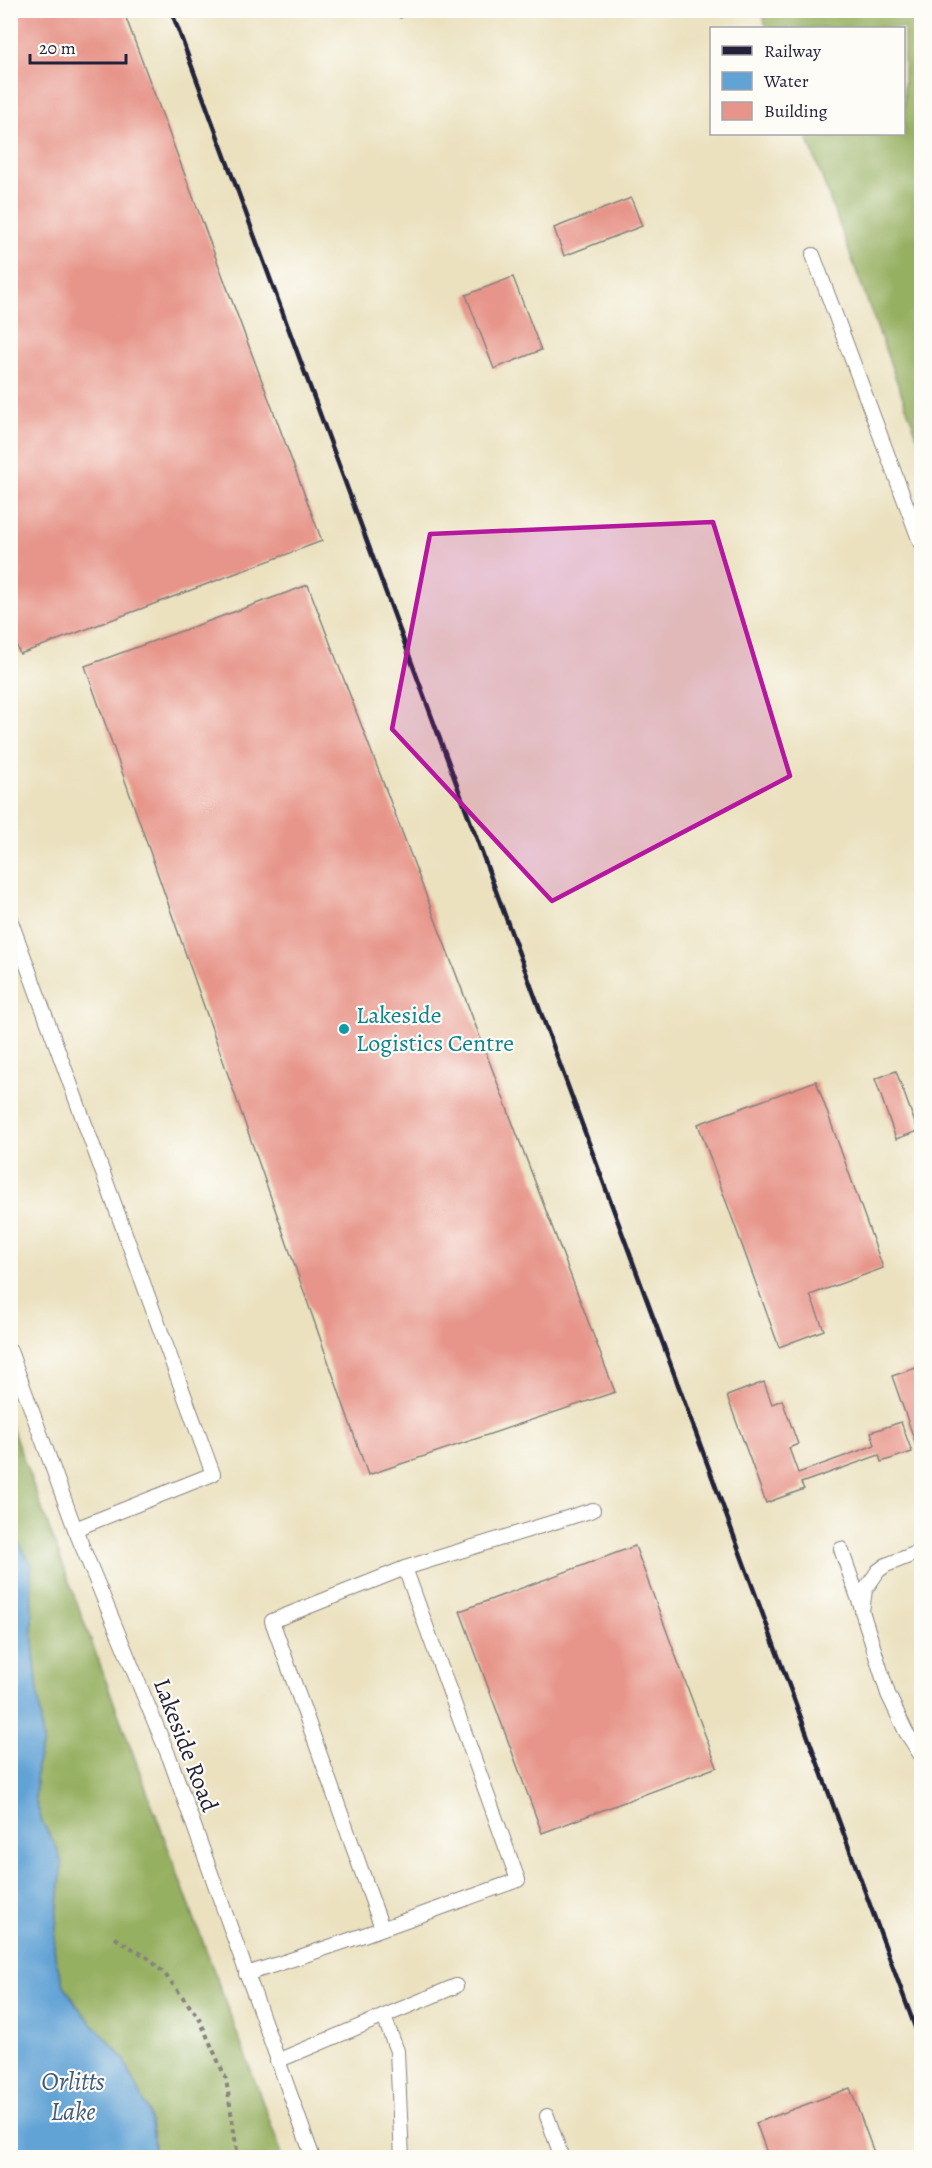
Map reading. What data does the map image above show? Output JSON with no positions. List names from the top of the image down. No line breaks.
{"streets":{"lane":["Lakeside Road"]},"water":["Orlitts Lake"],"places":["Lakeside Logistics Centre"],"legend":["Railway","Water","Building"],"scale_bar":"20 m"}
